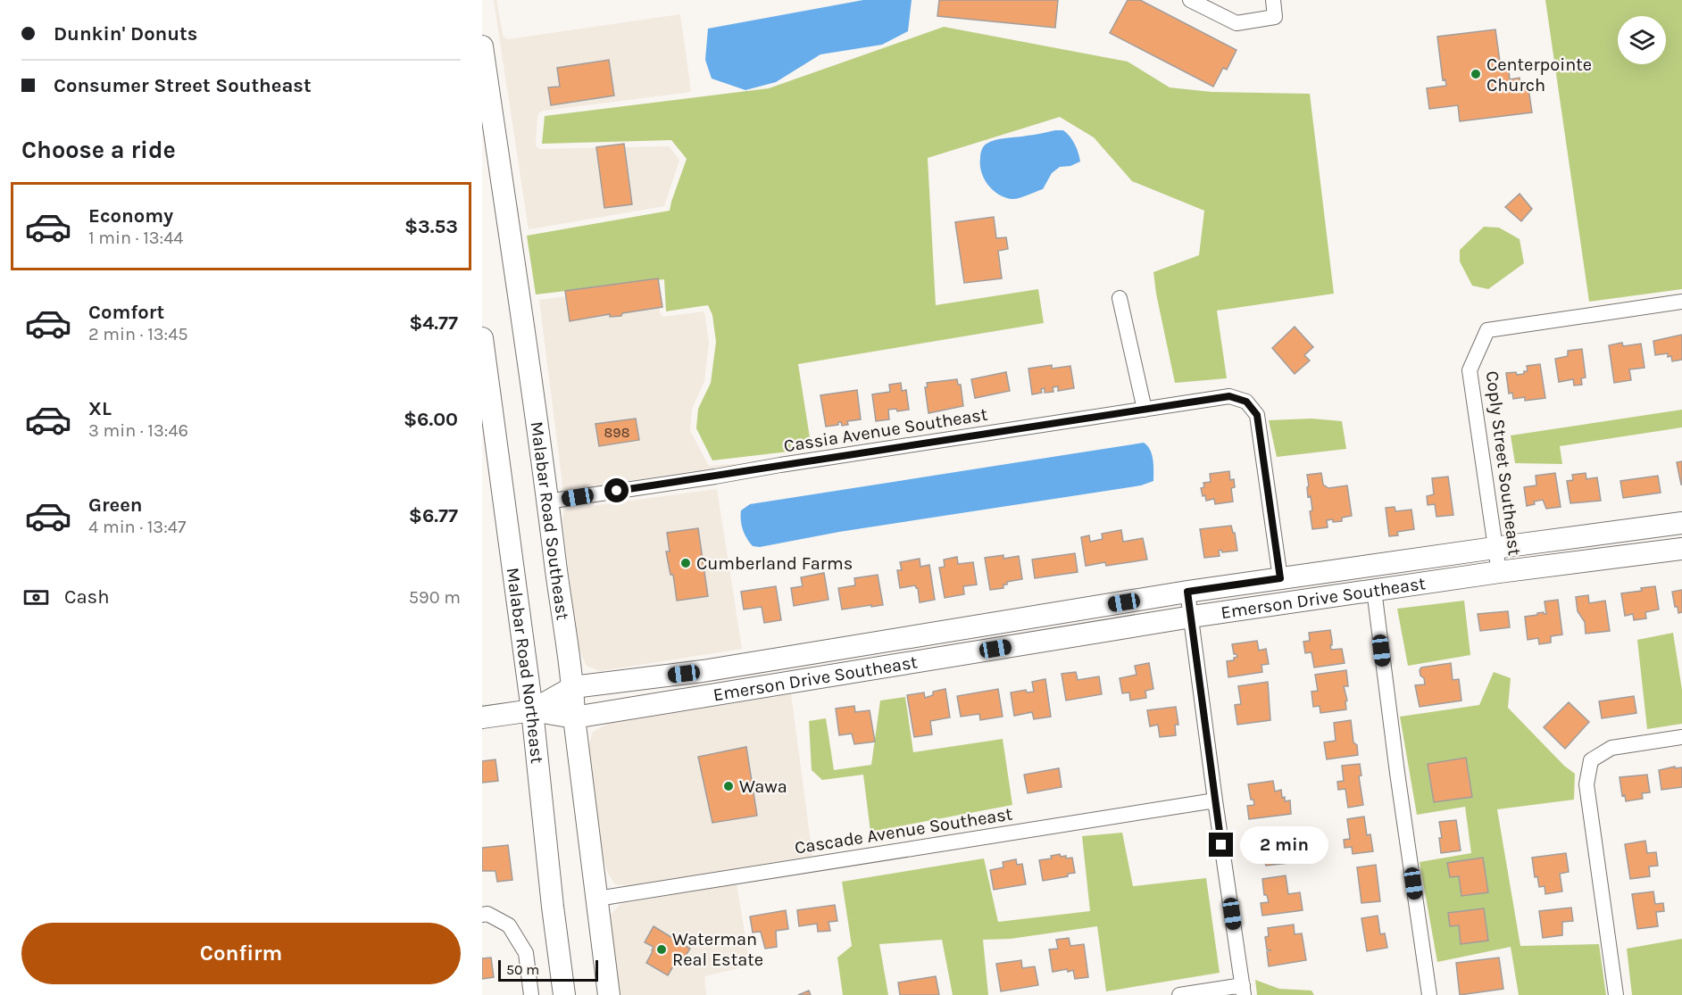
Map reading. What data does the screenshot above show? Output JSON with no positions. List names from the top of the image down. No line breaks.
{"streets":{"street":["Cassia Avenue Southeast","Coply Street Southeast","Malabar Road Southeast","Emerson Drive Southeast","Malabar Road Northeast","Cascade Avenue Southeast"]},"crossings":[["Cassia Avenue Southeast","Malabar Road Southeast"],["Cassia Avenue Southeast","Emerson Drive Southeast"],["Coply Street Southeast","Emerson Drive Southeast"],["Malabar Road Southeast","Emerson Drive Southeast"],["Malabar Road Southeast","Cascade Avenue Southeast"],["Emerson Drive Southeast","Malabar Road Northeast"]],"places":["Centerpointe Church","Cumberland Farms","Wawa","Waterman Real Estate"],"house_numbers":["898"],"scale_bar":"50 m","page":{"banner":["Dunkin' Donuts","Consumer Street Southeast"],"heading":"Choose a ride","list":[{"name":"Economy","note":"1 min · 13:44","value":"$3.53"},{"name":"Comfort","note":"2 min · 13:45","value":"$4.77"},{"name":"XL","note":"3 min · 13:46","value":"$6.00"},{"name":"Green","note":"4 min · 13:47","value":"$6.77"}],"pay":["Cash","590 m"],"bubble":"2 min","buttons":"Confirm","scale":"50 m"}}
